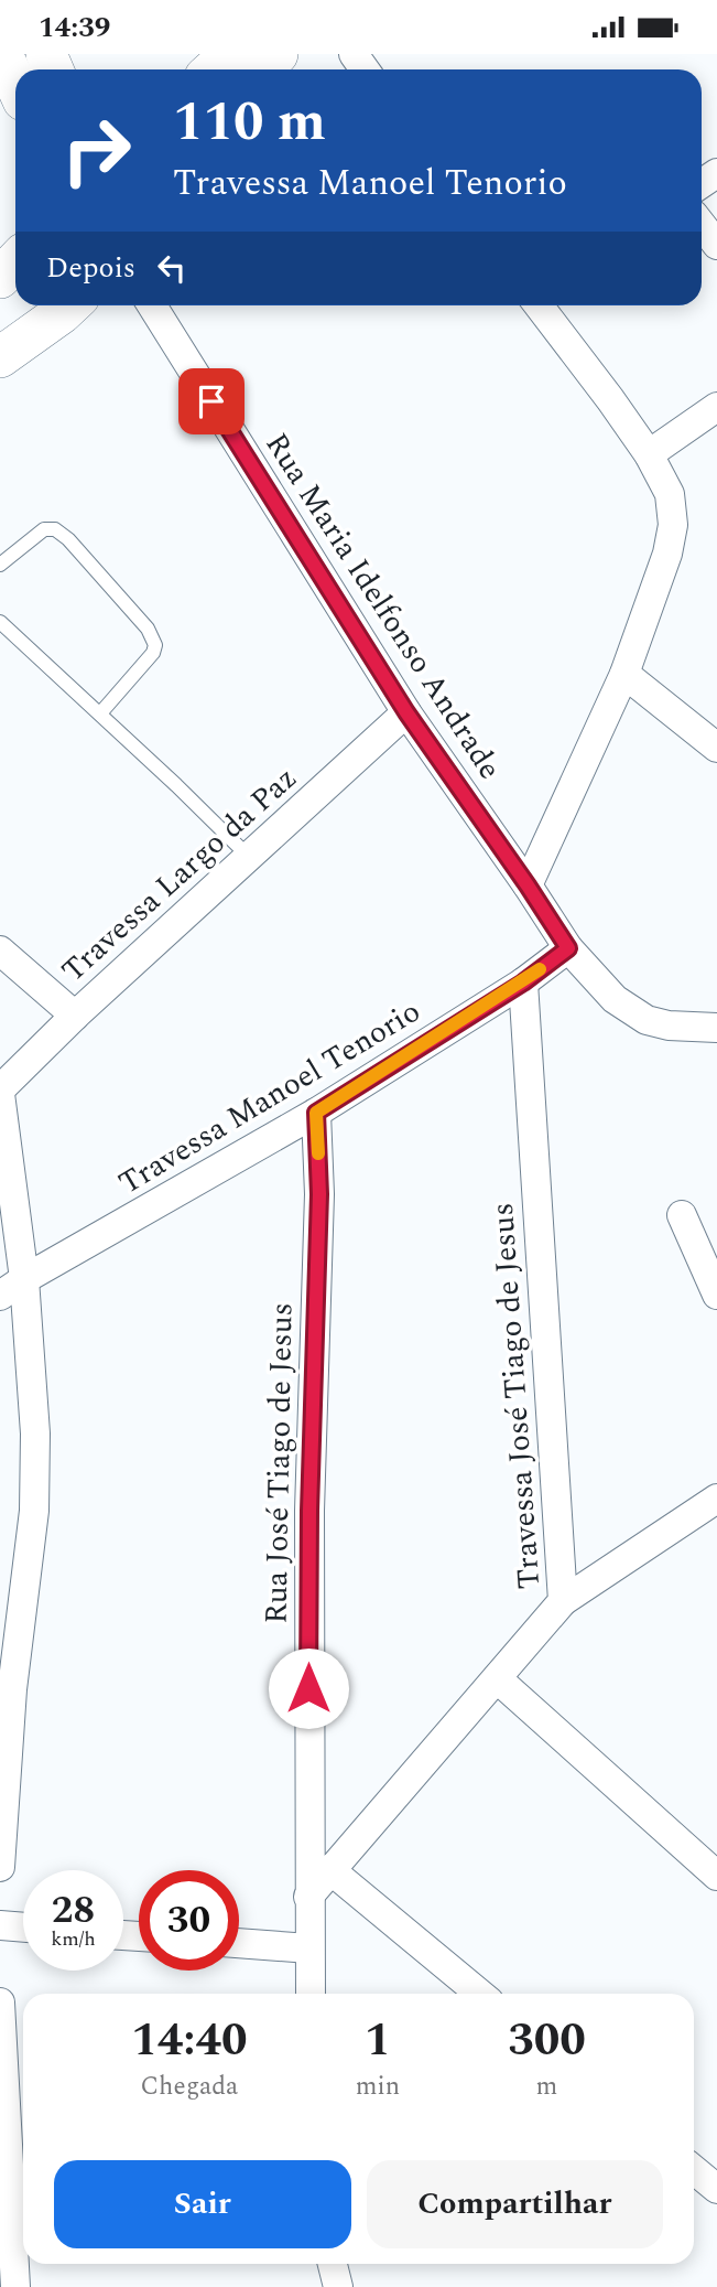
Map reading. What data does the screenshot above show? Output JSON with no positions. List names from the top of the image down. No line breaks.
{"streets":{"street":["Rua Maria Idelfonso Andrade","Travessa Largo da Paz","Travessa Manoel Tenorio","Travessa José Tiago de Jesus","Rua José Tiago de Jesus"]},"crossings":[["Rua Maria Idelfonso Andrade","Travessa Largo da Paz"],["Rua Maria Idelfonso Andrade","Travessa Manoel Tenorio"],["Travessa Manoel Tenorio","Travessa José Tiago de Jesus"],["Travessa Manoel Tenorio","Rua José Tiago de Jesus"],["Travessa José Tiago de Jesus","Rua José Tiago de Jesus"]],"page":{"status":"14:39","turn":["110 m","Travessa Manoel Tenorio"],"then":"Depois","speed":"28 km/h","limit":"30","eta":["14:40","Chegada","1","min","300","m"],"buttons":["Sair","Compartilhar"]}}
